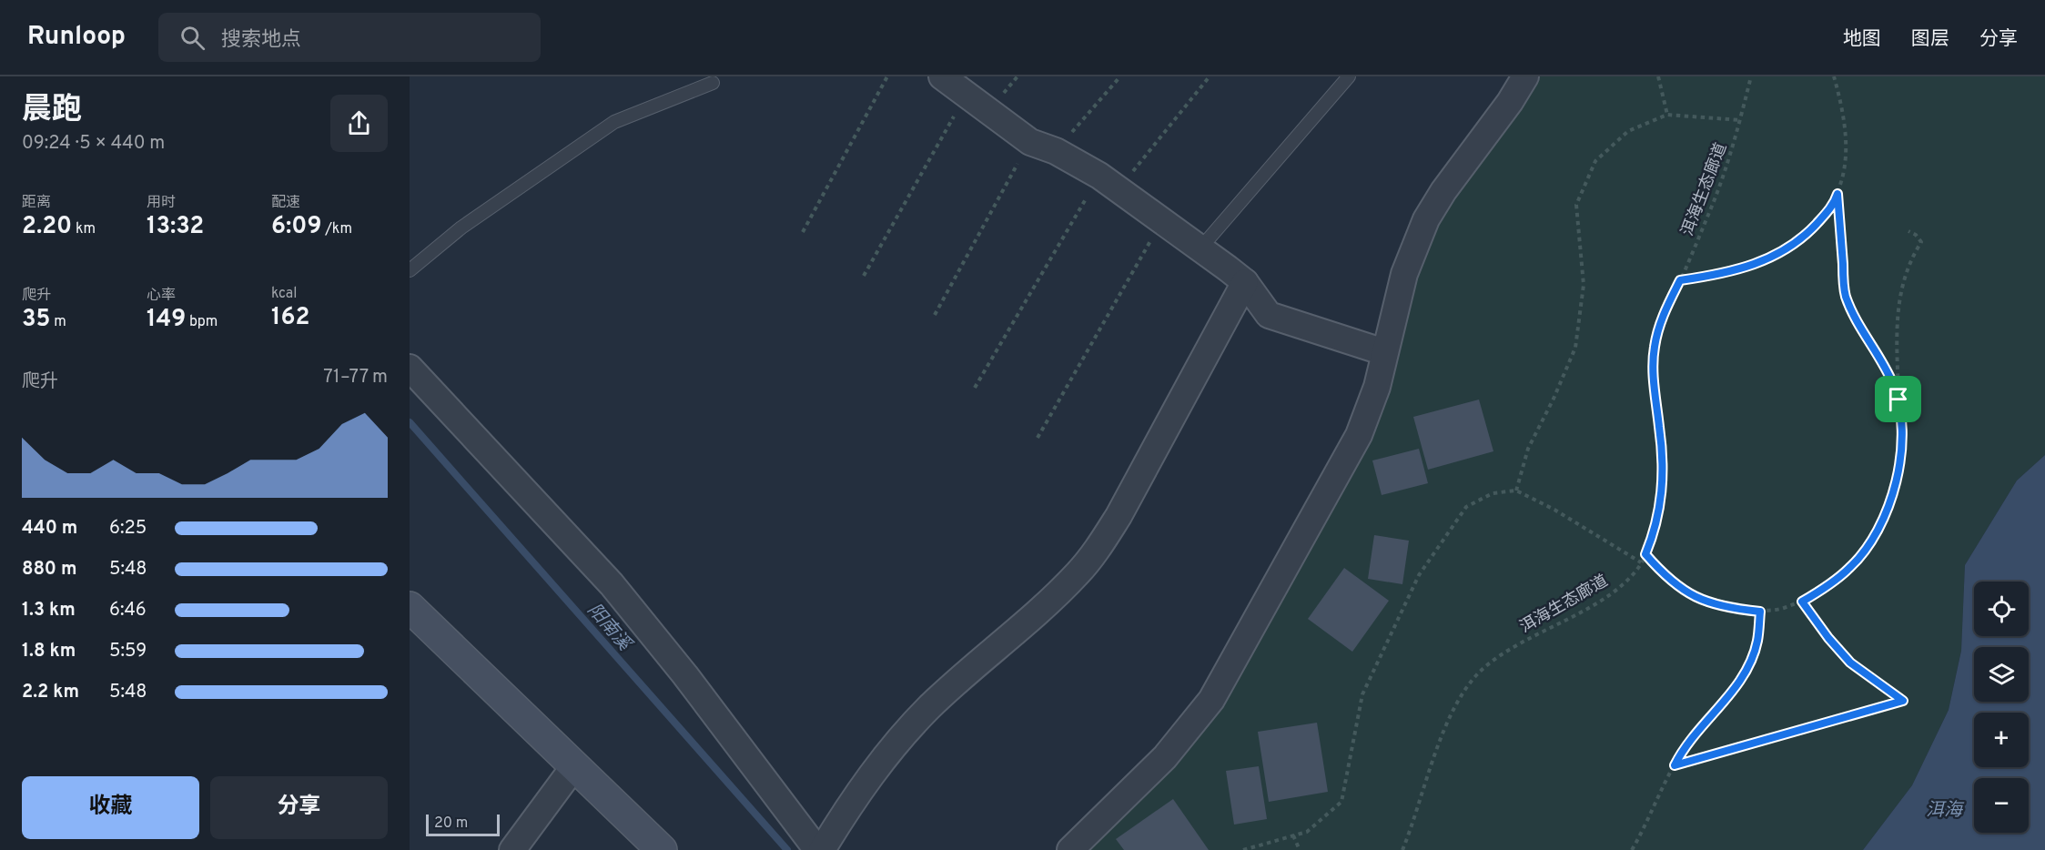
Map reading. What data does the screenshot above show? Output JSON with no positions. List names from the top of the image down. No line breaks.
{"streets":{"path":["洱海生态廊道"]},"water":["阳南溪","洱海"],"scale_bar":"20 m","page":{"header":"Runloop","search":"搜索地点","nav":["地图","图层","分享"],"heading":["晨跑","09:24 · 5 × 440 m"],"stats":[["距离","2.20 km"],["用时","13:32"],["配速","6:09 /km"],["爬升","35 m"],["心率","149 bpm"],["kcal","162"]],"chart":["爬升","71–77 m"],"list":[{"name":"440 m","note":"6:25"},{"name":"880 m","note":"5:48"},{"name":"1.3 km","note":"6:46"},{"name":"1.8 km","note":"5:59"},{"name":"2.2 km","note":"5:48"}],"map_buttons":["+","−"],"buttons":["收藏","分享"],"scale":"20 m"}}
